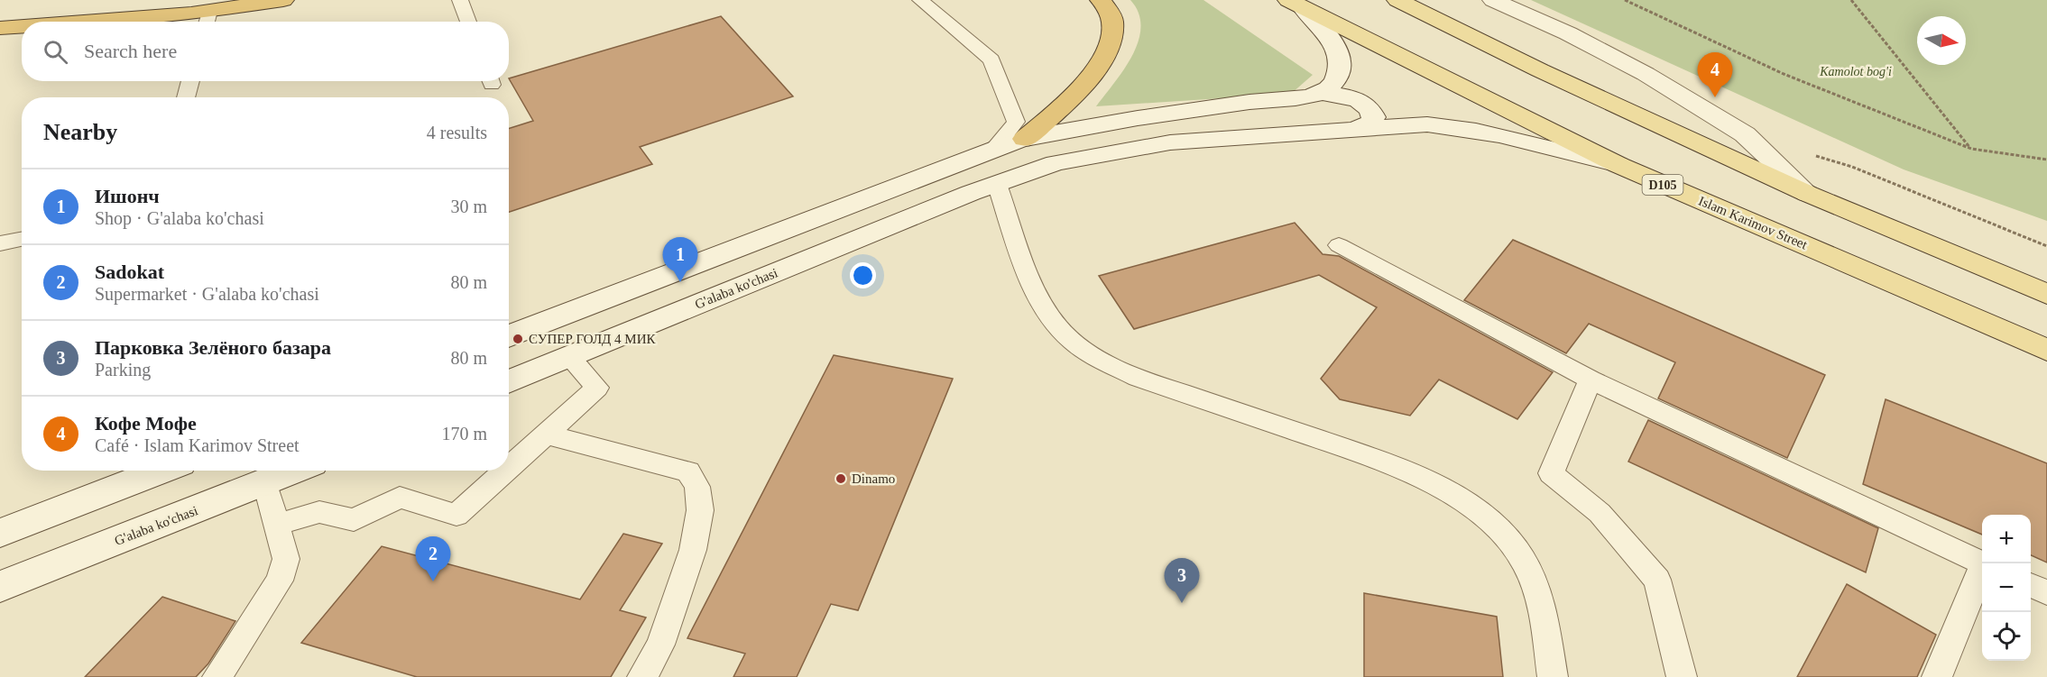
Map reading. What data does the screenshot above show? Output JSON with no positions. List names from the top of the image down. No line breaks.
{"streets":{"main road":["D105","Islam Karimov Street","G'alaba ko'chasi"]},"crossings":[["Islam Karimov Street","G'alaba ko'chasi"]],"parks":["Kamolot bog'i"],"places":["СУПЕР ГОЛД 4 МИК","Dinamo"],"north":"right","page":{"search":"Search here","pins":["4","1","2","3"],"heading":["Nearby","4 results"],"list":[{"mark":"1","name":"Ишонч","note":"Shop · G'alaba ko'chasi","value":"30 m"},{"mark":"2","name":"Sadokat","note":"Supermarket · G'alaba ko'chasi","value":"80 m"},{"mark":"3","name":"Парковка Зелёного базара","note":"Parking","value":"80 m"},{"mark":"4","name":"Кофе Мофе","note":"Café · Islam Karimov Street","value":"170 m"}],"map_buttons":["+","−"]}}
